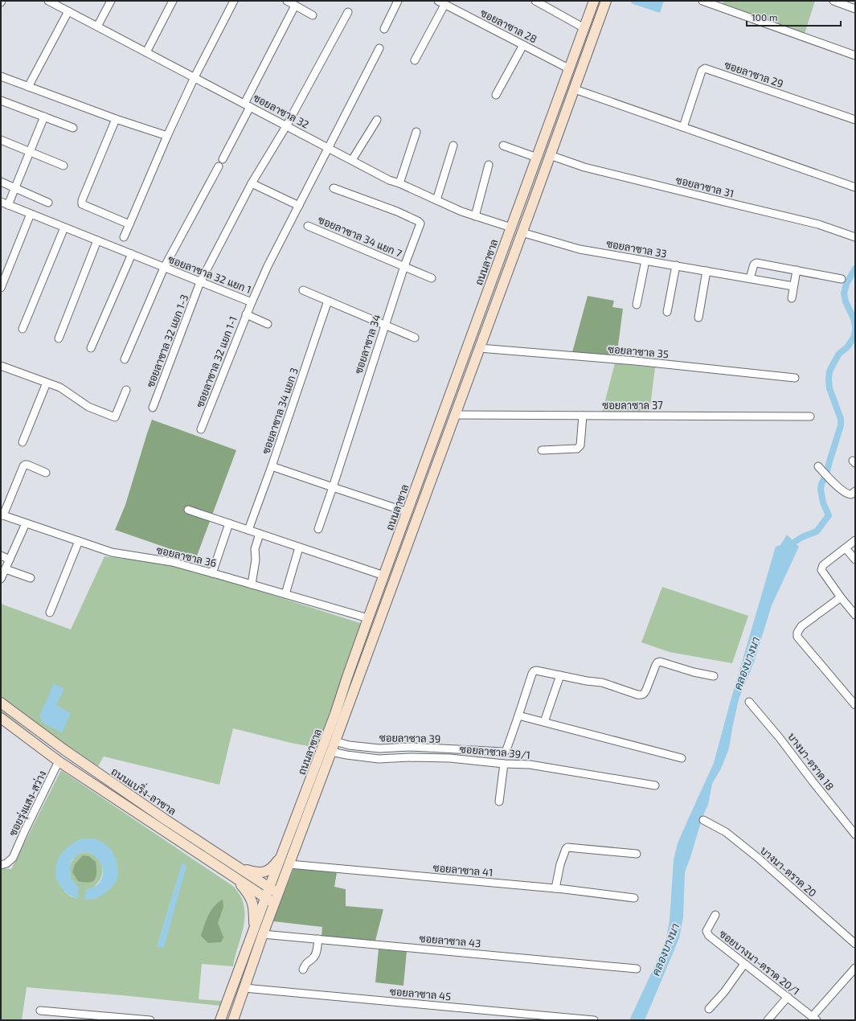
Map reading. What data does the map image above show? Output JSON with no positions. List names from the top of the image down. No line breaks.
{"streets":{"street":["ซอยลาซาล 28","ซอยลาซาล 29","ซอยลาซาล 32","ซอยลาซาล 31","ซอยลาซาล 34 แยก 7","ซอยลาซาล 33","ถนนลาซาล","ซอยลาซาล 32 แยก 1","ซอยลาซาล 32 แยก 1-3","ซอยลาซาล 34","ซอยลาซาล 35","ซอยลาซาล 32 แยก 1-1","ซอยลาซาล 37","ซอยลาซาล 34 แยก 3","ซอยลาซาล 36","ซอยลาซาล 39","ซอยลาซาล 39/1","บางนา-ตราด 18","ถนนแบริ่ง-ลาซาล","ซอยรุ่งแสง-สว่าง","ซอยลาซาล 41","บางนา-ตราด 20","ซอยลาซาล 43","ซอยบางนา-ตราด 20/1","ซอยลาซาล 45"]},"crossings":[["ซอยลาซาล 28","ถนนลาซาล"],["ซอยลาซาล 32","ถนนลาซาล"],["ซอยลาซาล 32","ซอยลาซาล 32 แยก 1"],["ซอยลาซาล 32","ซอยลาซาล 32 แยก 1-3"],["ซอยลาซาล 31","ถนนลาซาล"],["ซอยลาซาล 34 แยก 7","ซอยลาซาล 34"],["ซอยลาซาล 33","ถนนลาซาล"],["ถนนลาซาล","ซอยลาซาล 35"],["ถนนลาซาล","ซอยลาซาล 37"],["ถนนลาซาล","ซอยลาซาล 36"],["ถนนลาซาล","ซอยลาซาล 39"],["ถนนลาซาล","ซอยลาซาล 39/1"],["ถนนลาซาล","ถนนแบริ่ง-ลาซาล"],["ถนนลาซาล","ซอยลาซาล 41"],["ถนนลาซาล","ซอยลาซาล 43"],["ถนนลาซาล","ซอยลาซาล 45"],["ซอยลาซาล 32 แยก 1","ซอยลาซาล 32 แยก 1-3"],["ซอยลาซาล 32 แยก 1","ซอยลาซาล 32 แยก 1-1"],["ซอยลาซาล 34","ซอยลาซาล 34 แยก 3"]],"water":["คลองบางนา"],"scale_bar":"100 m"}
